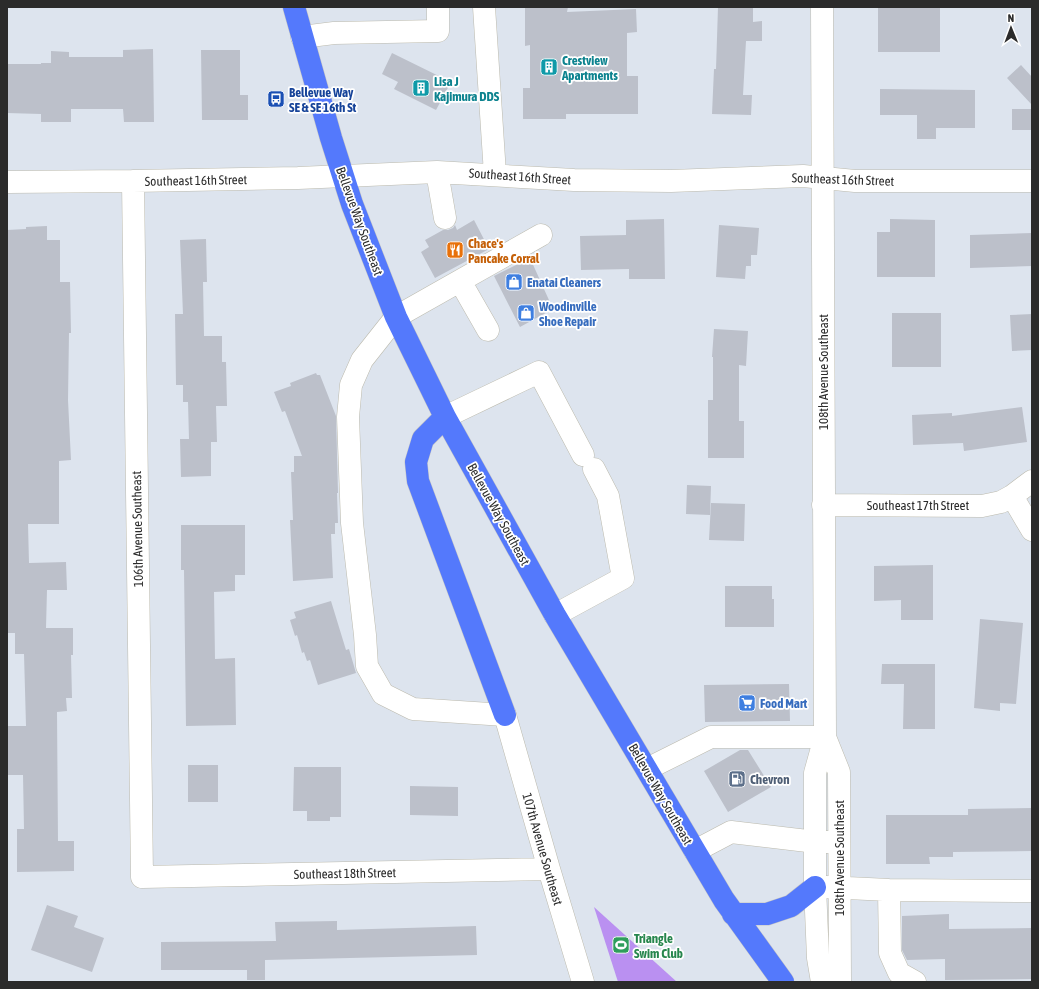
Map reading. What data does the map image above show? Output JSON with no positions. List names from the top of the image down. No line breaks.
{"streets":{"main road":["Bellevue Way Southeast"],"street":["Southeast 16th Street","108th Avenue Southeast","Southeast 17th Street","106th Avenue Southeast","107th Avenue Southeast","Southeast 18th Street"]},"crossings":[["Southeast 16th Street","Bellevue Way Southeast"],["Southeast 16th Street","108th Avenue Southeast"],["Southeast 16th Street","106th Avenue Southeast"],["108th Avenue Southeast","Southeast 17th Street"],["106th Avenue Southeast","Southeast 18th Street"],["107th Avenue Southeast","Southeast 18th Street"]],"places":{"building":["Crestview Apartments","Lisa J Kajimura DDS"],"bus stop":["Bellevue Way SE & SE 16th St"],"restaurant":["Chace's Pancake Corral"],"shop":["Enatai Cleaners","Woodinville Shoe Repair"],"supermarket":["Food Mart"],"fuel station":["Chevron"],"sports":["Triangle Swim Club"]},"north":"top"}
